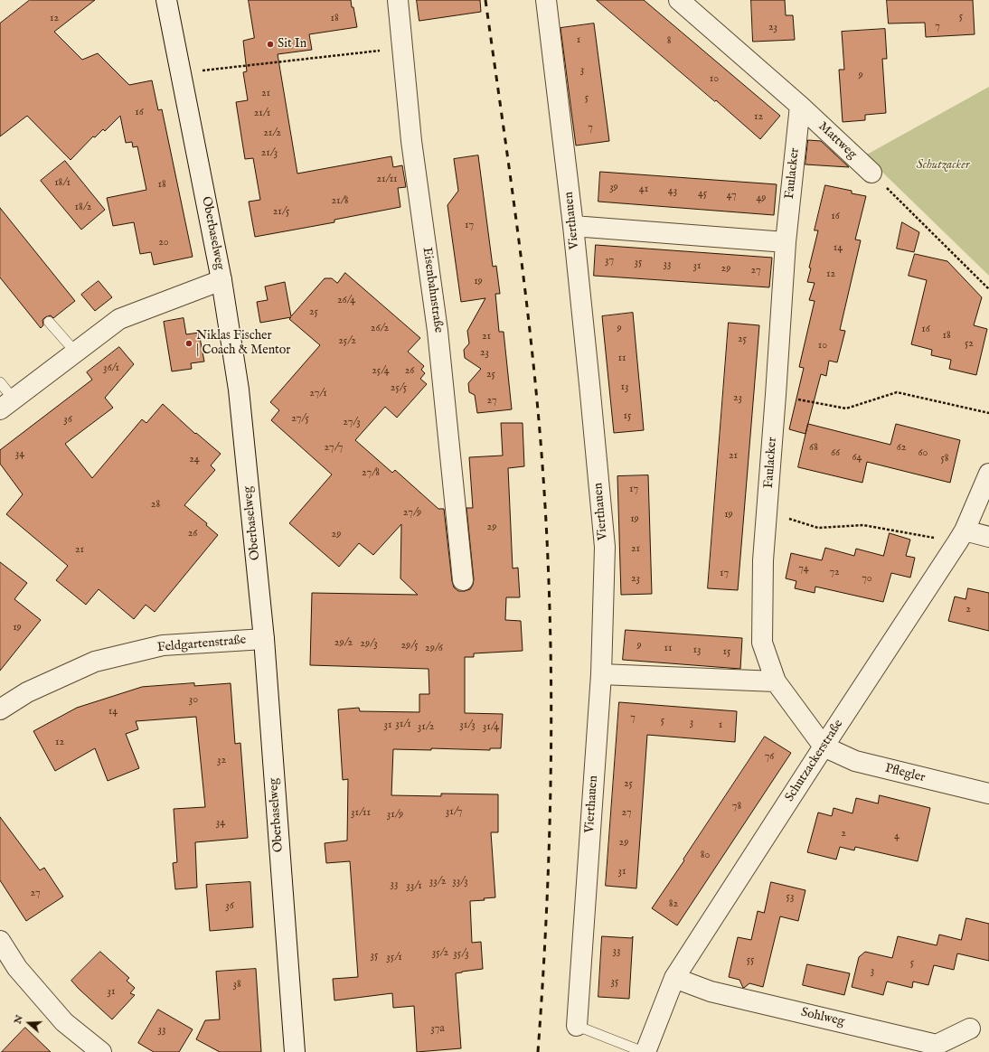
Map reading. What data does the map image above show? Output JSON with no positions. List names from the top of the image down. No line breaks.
{"streets":{"street":["Mattweg","Faulacker","Vierthauen","Oberbaselweg","Eisenbahnstraße","Feldgartenstraße","Schutzackerstraße","Pflegler","Sohlweg"]},"crossings":[["Mattweg","Faulacker"],["Faulacker","Schutzackerstraße"],["Faulacker","Pflegler"],["Oberbaselweg","Feldgartenstraße"],["Schutzackerstraße","Pflegler"],["Schutzackerstraße","Sohlweg"]],"parks":["Schutzacker"],"places":["Sit In","Niklas Fischer | Coach & Mentor"],"house_numbers":["5","12","18","7","23","1","8","3","9","10","21","5","16","21/1","12","7","21/2","21/3","21/11","18/1","18","39","41","43","45","47","49","21/8","18/2","21/5","16","17","20","14","37","35","33","31","29","27","12","19","26/4","25","26/2","9","16","18","21","25","25/2","52","10","23","11","36/1","25/4","26","25","13","25/5","27/1","23","27","15","27/5","36","27/3","27/7","68","62","66","60","34","21","64","58","24","27/8","17","28","27/9","19","19","29","26","29","21","21","74","72","17","23","70","2","19","29/2","29/3","29/5","9","29/6","11","13","15","30","14","7","5","3","31/1","31","31/3","1","31/2","31/4","12","76","32","25","78","31/7","31/11","27","31/9","34","2","4","29","80","31","33/2","33/3","33","33/1","27","53","82","36","33","35/2","35/3","35","35/1","55","5","3","35","38","31","37a","33"],"north":"left"}
